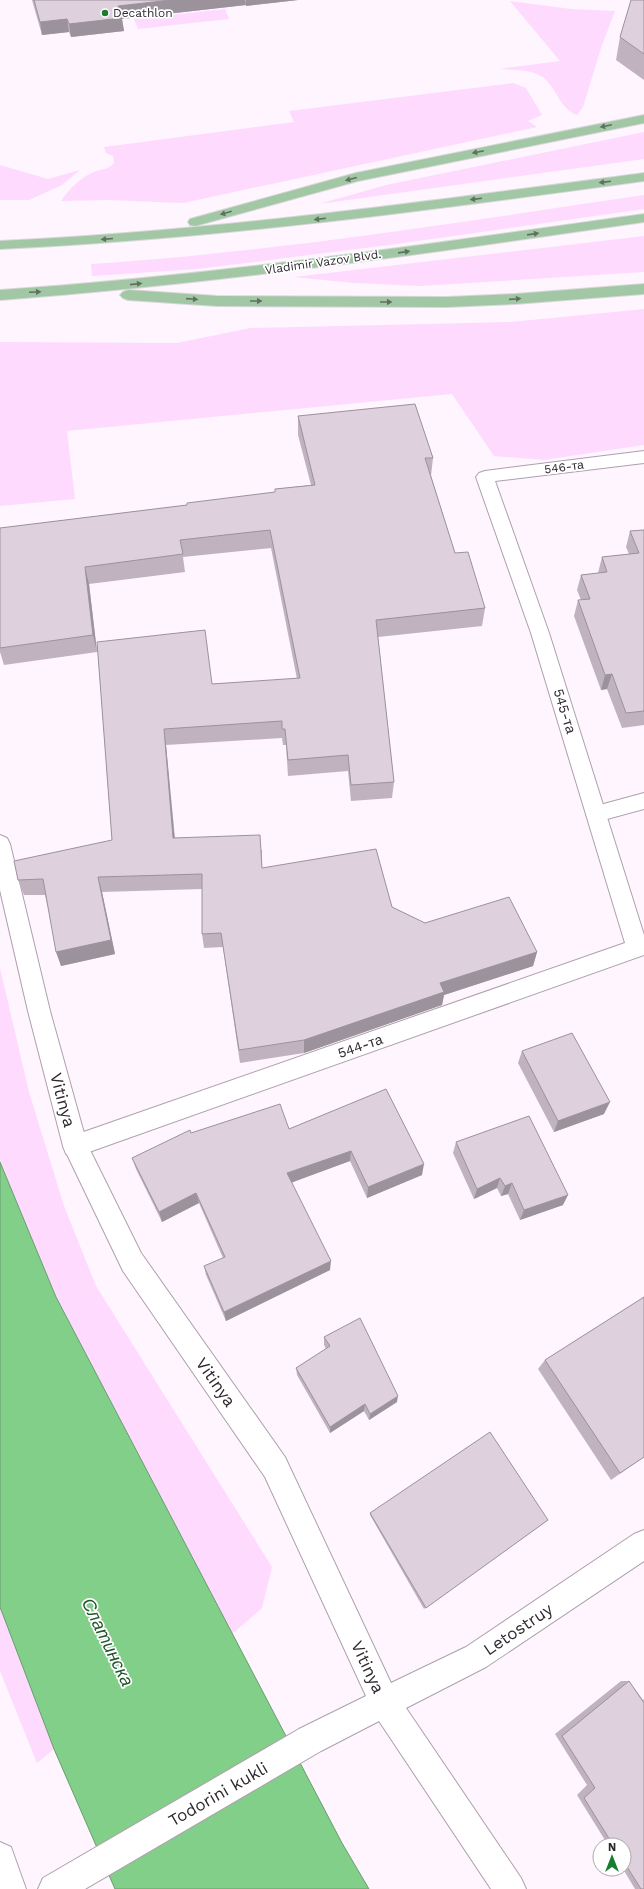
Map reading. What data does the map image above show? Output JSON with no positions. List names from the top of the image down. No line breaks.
{"streets":{"main road":["Vladimir Vazov Blvd."],"street":["546-та","545-та","544-та","Vitinya","Letostruy","Todorini kukli"]},"crossings":[["546-та","545-та"],["545-та","544-та"],["544-та","Vitinya"],["Vitinya","Letostruy"],["Vitinya","Todorini kukli"],["Letostruy","Todorini kukli"]],"water":["Слатинска"],"places":["Decathlon"],"north":"top"}
